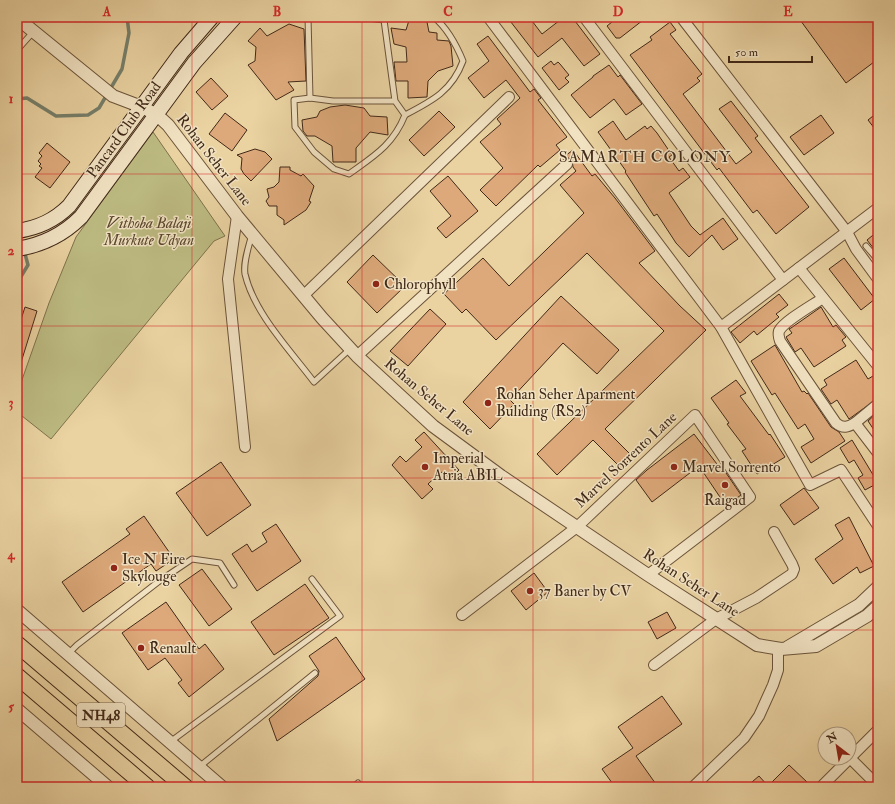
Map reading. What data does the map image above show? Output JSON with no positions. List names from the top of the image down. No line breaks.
{"streets":{"highway":["NH48"],"main road":["Pancard Club Road"],"street":["Rohan Seher Lane","Marvel Sorrento Lane"]},"crossings":[["Pancard Club Road","Rohan Seher Lane"],["Rohan Seher Lane","Marvel Sorrento Lane"]],"districts":["SAMARTH COLONY"],"parks":["Vithoba Balaji Murkute Udyan"],"places":["Chlorophyll","Rohan Seher Aparment Buliding (RS2)","Imperial Atria ABIL","Marvel Sorrento","Raigad","Ice N Fire Skylouge","37 Baner by CV","Renault"],"scale_bar":"50 m","north":"top left","grid":{"columns":["A","B","C","D","E"],"rows":["1","2","3","4","5"]}}
